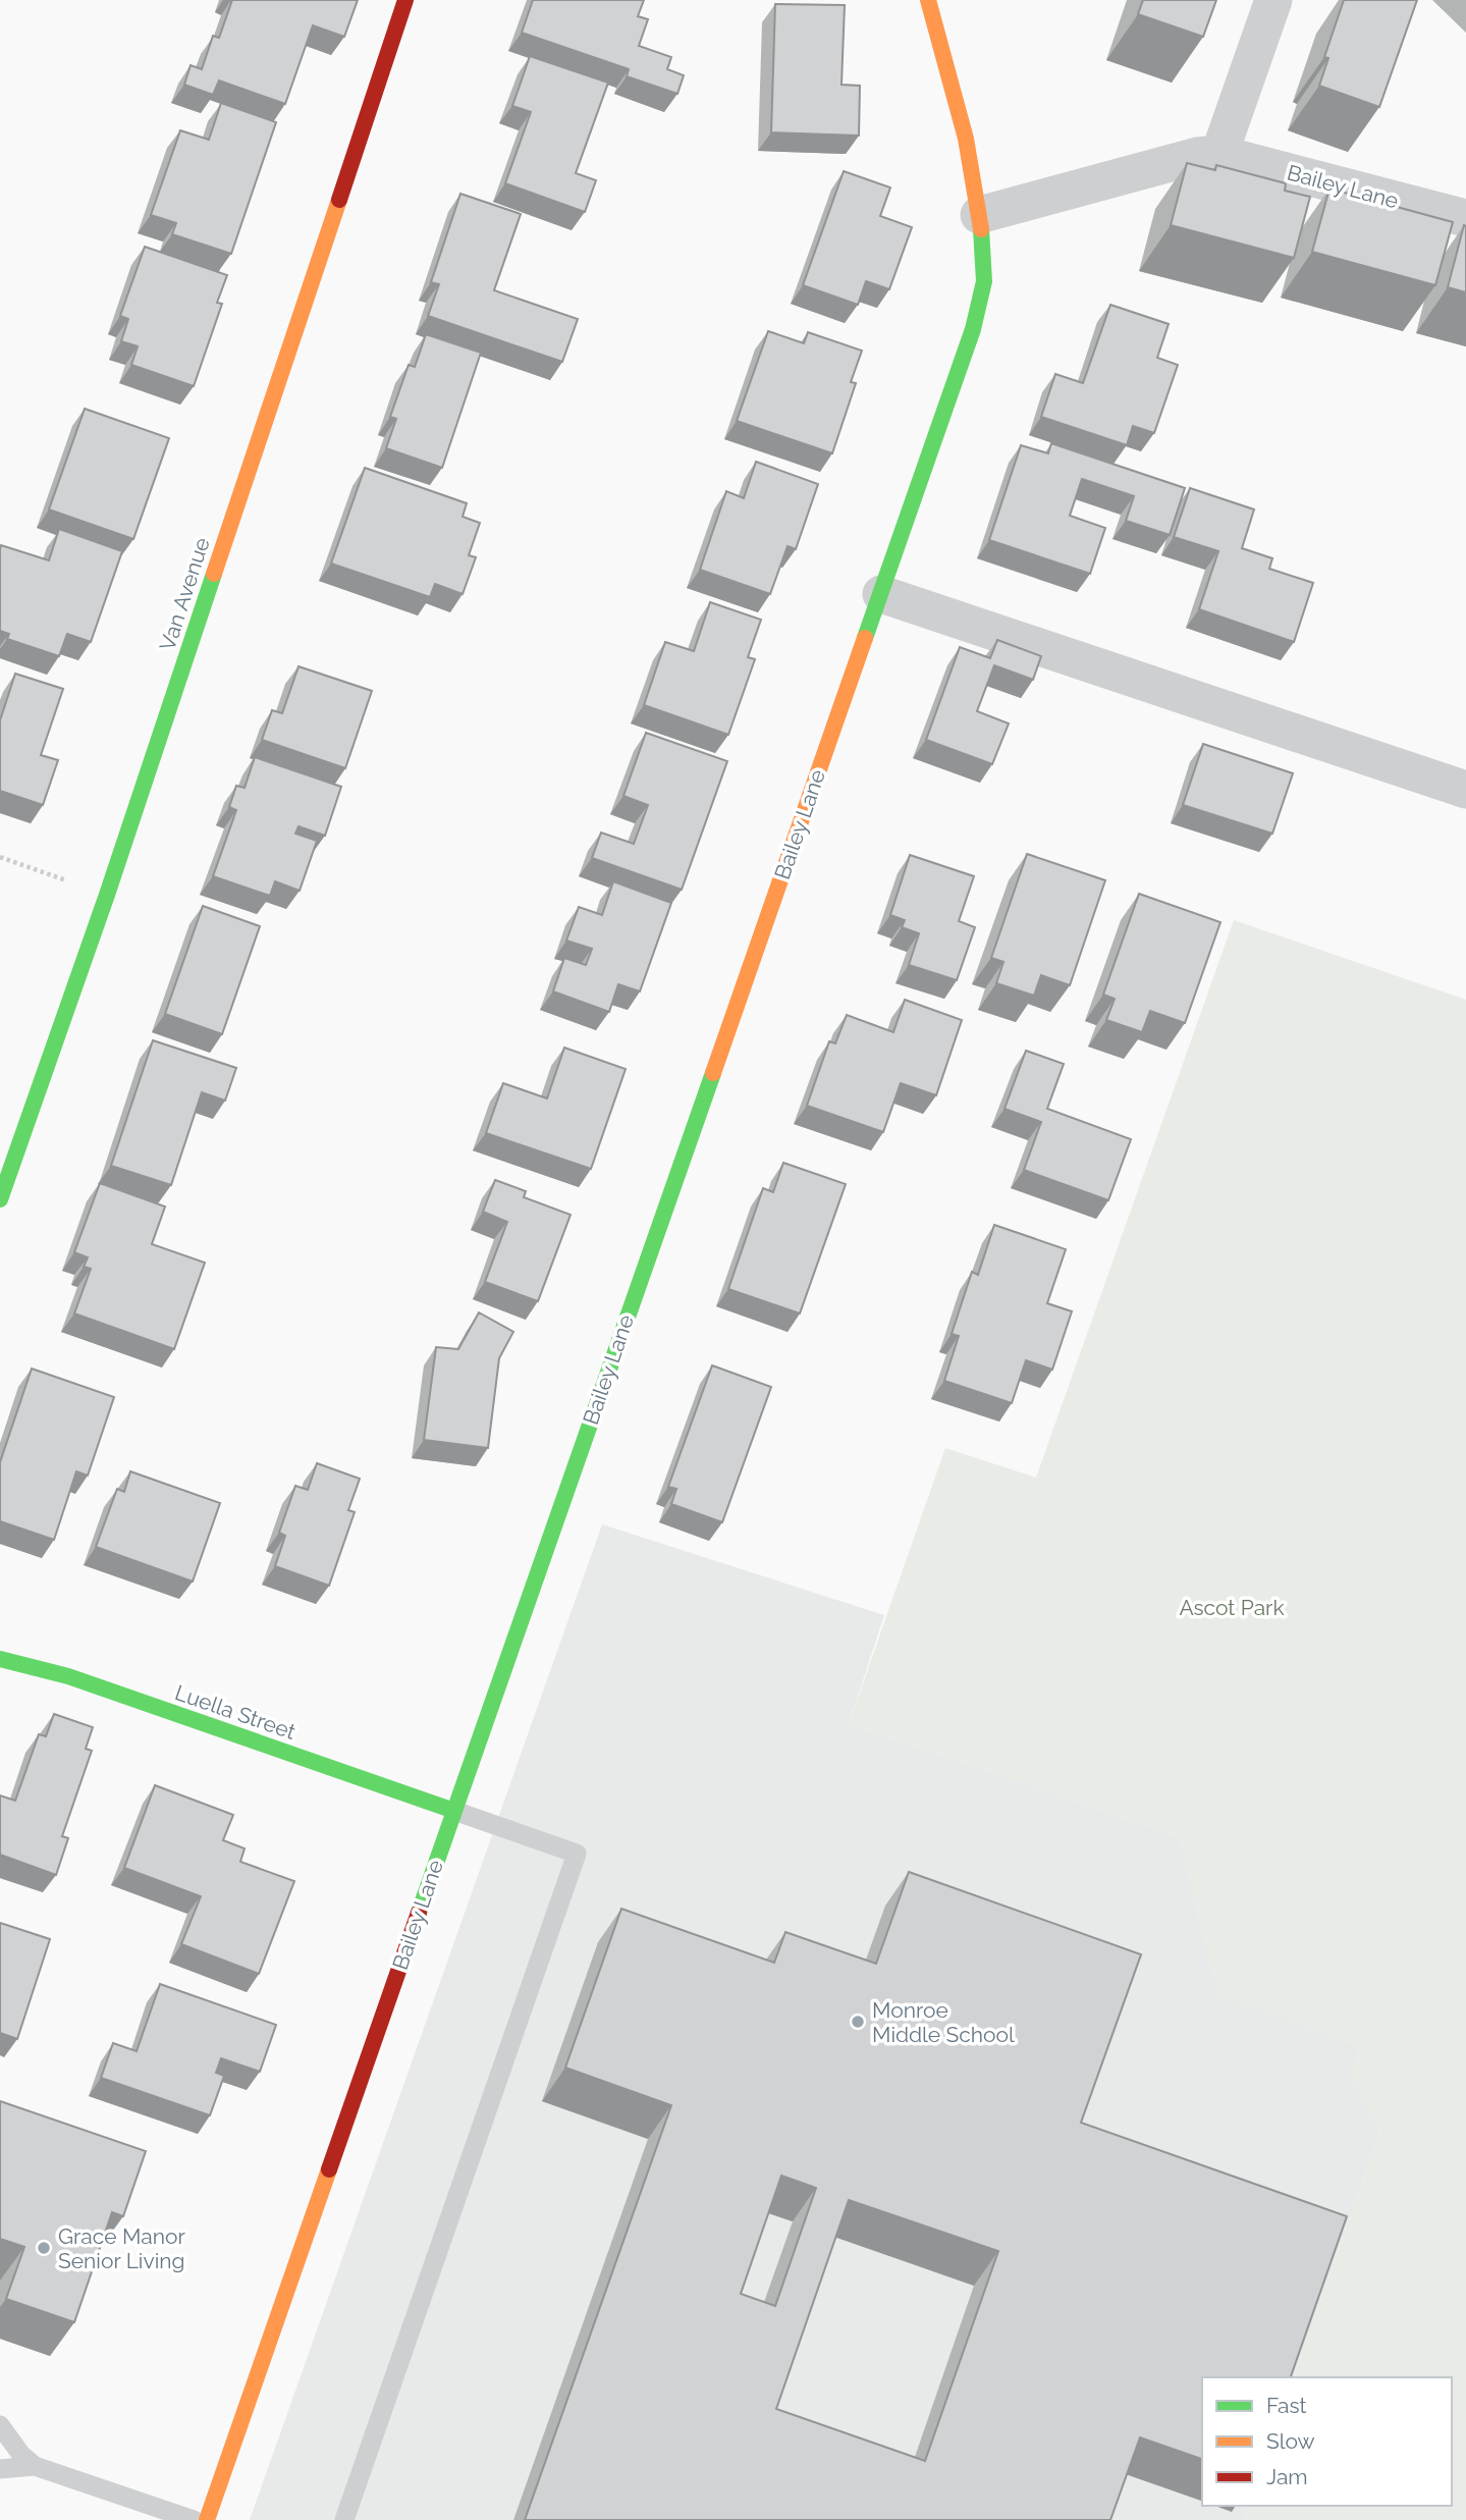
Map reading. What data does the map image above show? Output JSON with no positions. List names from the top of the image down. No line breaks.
{"streets":{"street":["Bailey Lane","Van Avenue","Luella Street"]},"crossings":[["Bailey Lane","Luella Street"]],"parks":["Ascot Park"],"places":["Monroe Middle School","Grace Manor Senior Living"],"legend":["Fast","Slow","Jam"]}
